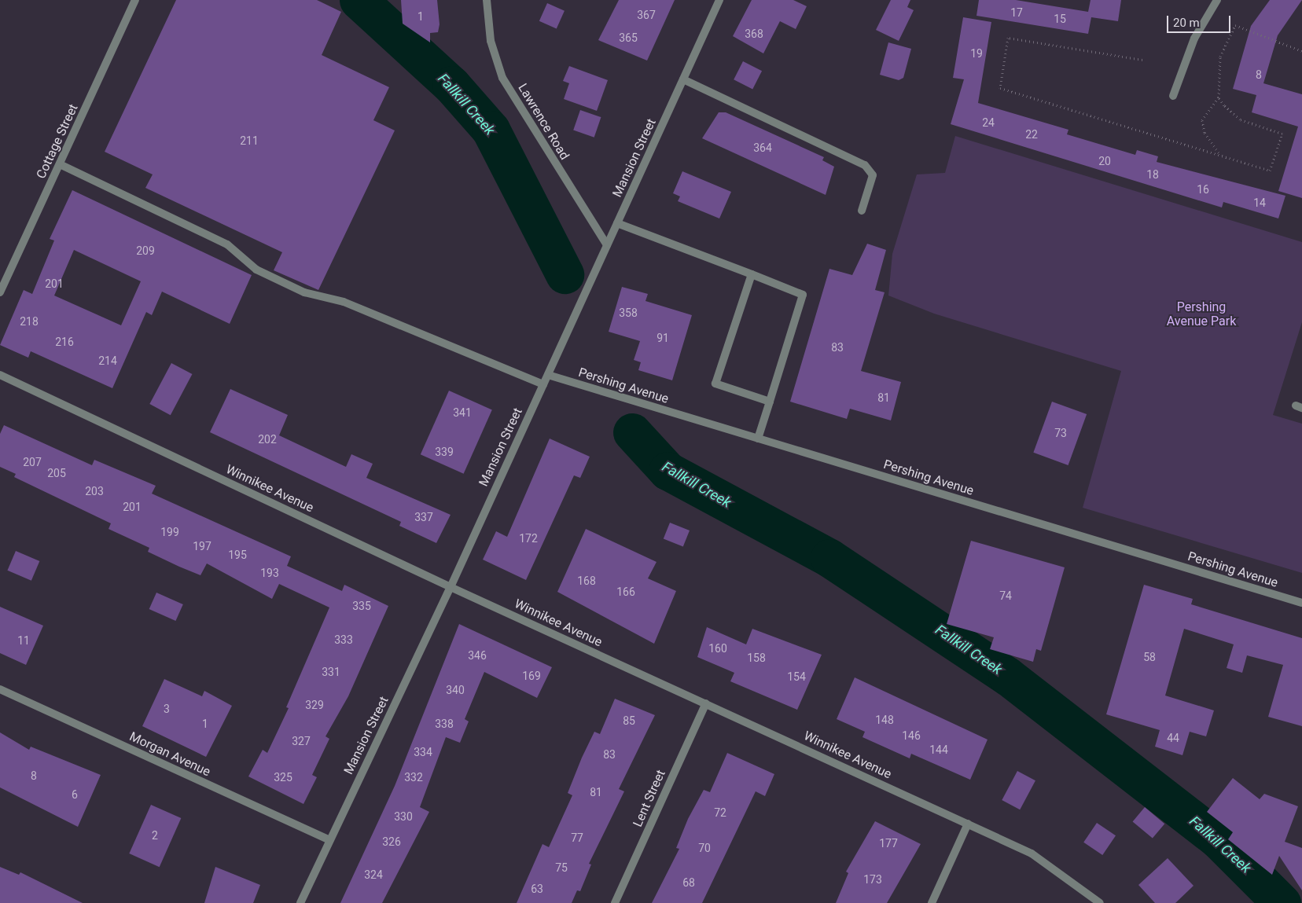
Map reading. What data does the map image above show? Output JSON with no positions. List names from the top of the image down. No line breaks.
{"streets":{"street":["Lawrence Road","Cottage Street","Mansion Street","Pershing Avenue","Winnikee Avenue","Morgan Avenue","Lent Street"]},"crossings":[["Lawrence Road","Mansion Street"],["Mansion Street","Pershing Avenue"],["Mansion Street","Winnikee Avenue"],["Mansion Street","Morgan Avenue"],["Winnikee Avenue","Lent Street"]],"water":["Fallkill Creek"],"parks":["Pershing Avenue Park"],"house_numbers":["17","367","1","15","368","365","19","8","24","22","211","364","20","18","16","14","209","201","358","218","91","216","83","214","81","341","73","202","339","207","205","203","201","337","199","172","197","195","193","168","166","74","335","333","11","160","346","58","158","331","169","154","340","329","3","148","85","1","338","146","44","327","144","334","83","8","325","332","81","6","72","330","2","77","326","177","70","75","324","173","68","63"],"scale_bar":"20 m"}
